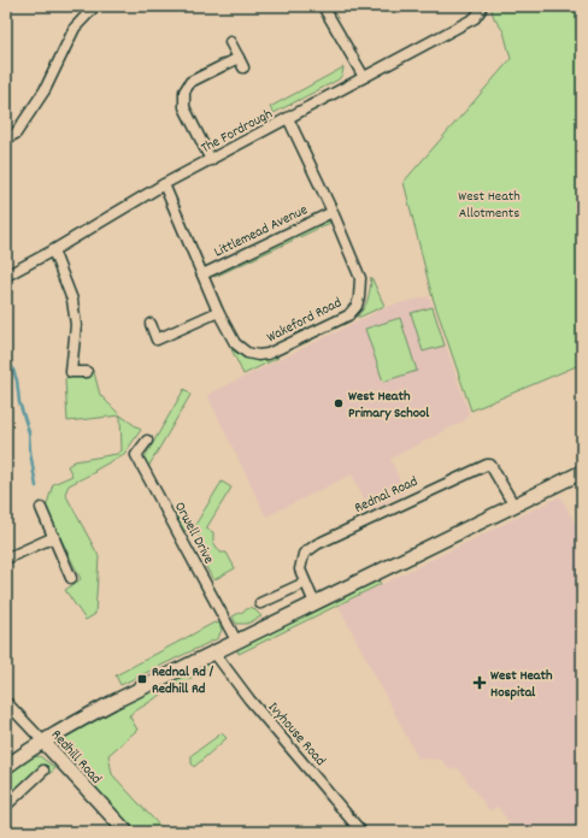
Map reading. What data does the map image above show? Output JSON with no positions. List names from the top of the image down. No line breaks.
{"streets":{"street":["The Fordrough","Littlemead Avenue","Wakeford Road","Rednal Road","Orwell Drive","Ivyhouse Road","Redhill Road"]},"crossings":[["The Fordrough","Wakeford Road"],["Littlemead Avenue","Wakeford Road"]],"parks":["West Heath Allotments"],"places":{"other":["West Heath Primary School"],"transit":["Rednal Rd / Redhill Rd"],"health":["West Heath Hospital"]}}
